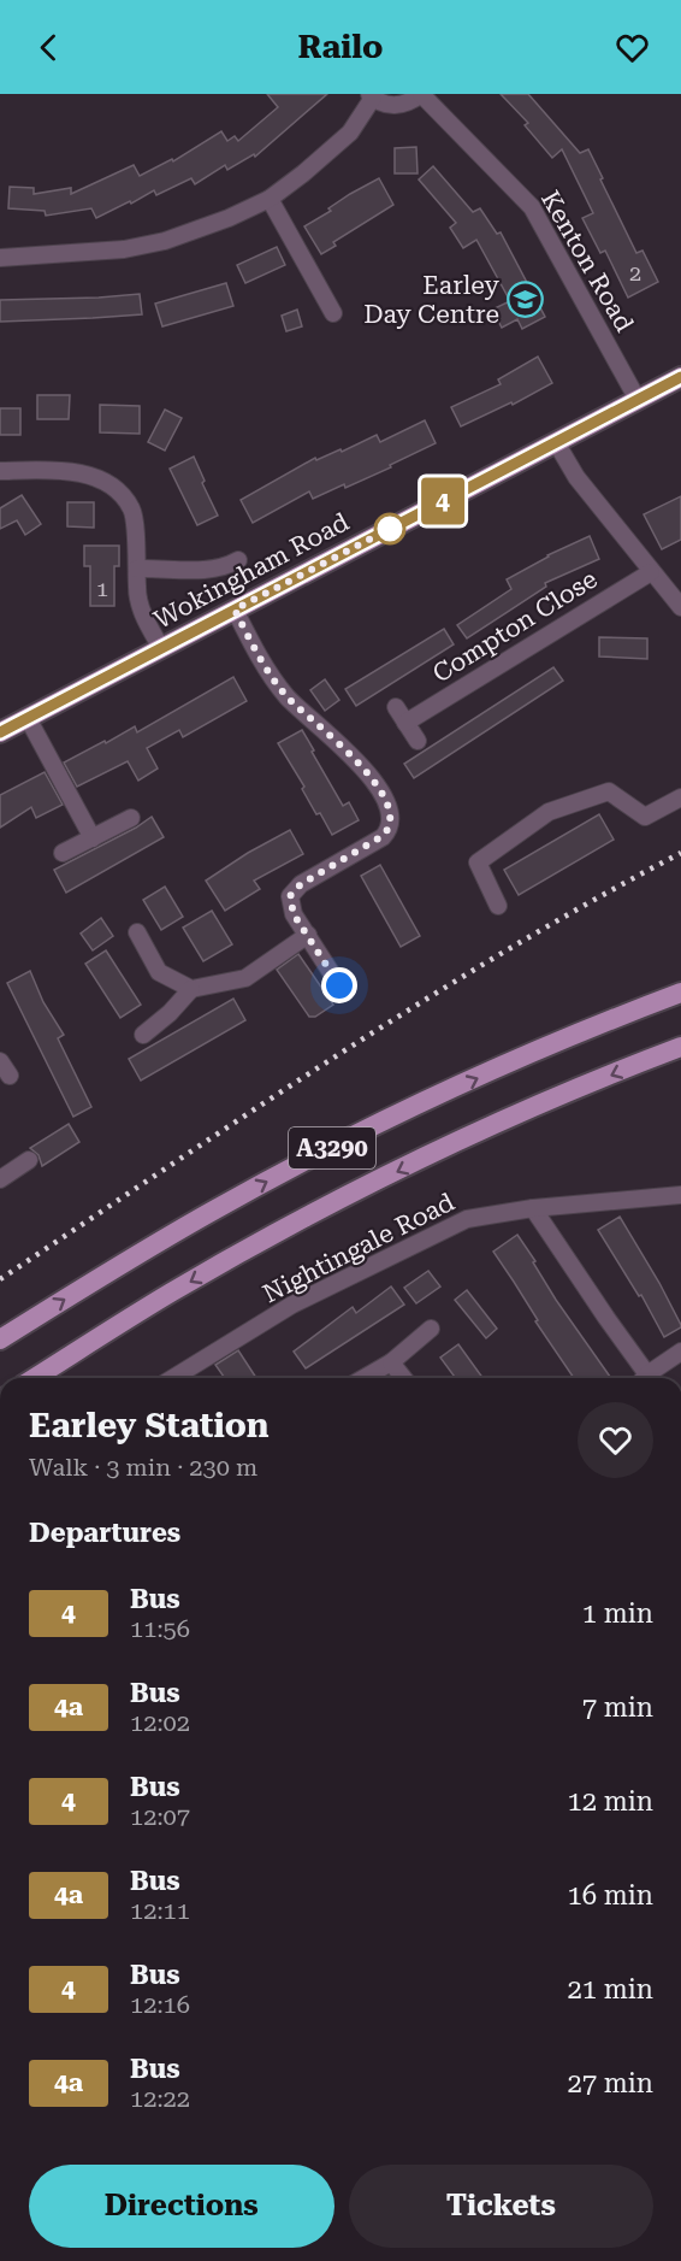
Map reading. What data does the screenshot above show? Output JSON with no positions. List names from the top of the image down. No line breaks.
{"streets":{"main road":["Wokingham Road","A3290"],"street":["Kenton Road","Compton Close","Nightingale Road"]},"crossings":[["Kenton Road","Wokingham Road"]],"places":{"school or university":["Earley Day Centre"]},"lines":["bus line 4"],"house_numbers":["2","1"],"page":{"header":"Railo","on_map":"4","heading":[["Earley Station","Walk · 3 min · 230 m"],"Departures"],"list":[{"mark":"4","name":"Bus","note":"11:56","value":"1 min"},{"mark":"4a","name":"Bus","note":"12:02","value":"7 min"},{"mark":"4","name":"Bus","note":"12:07","value":"12 min"},{"mark":"4a","name":"Bus","note":"12:11","value":"16 min"},{"mark":"4","name":"Bus","note":"12:16","value":"21 min"},{"mark":"4a","name":"Bus","note":"12:22","value":"27 min"}],"buttons":["Directions","Tickets"]}}
